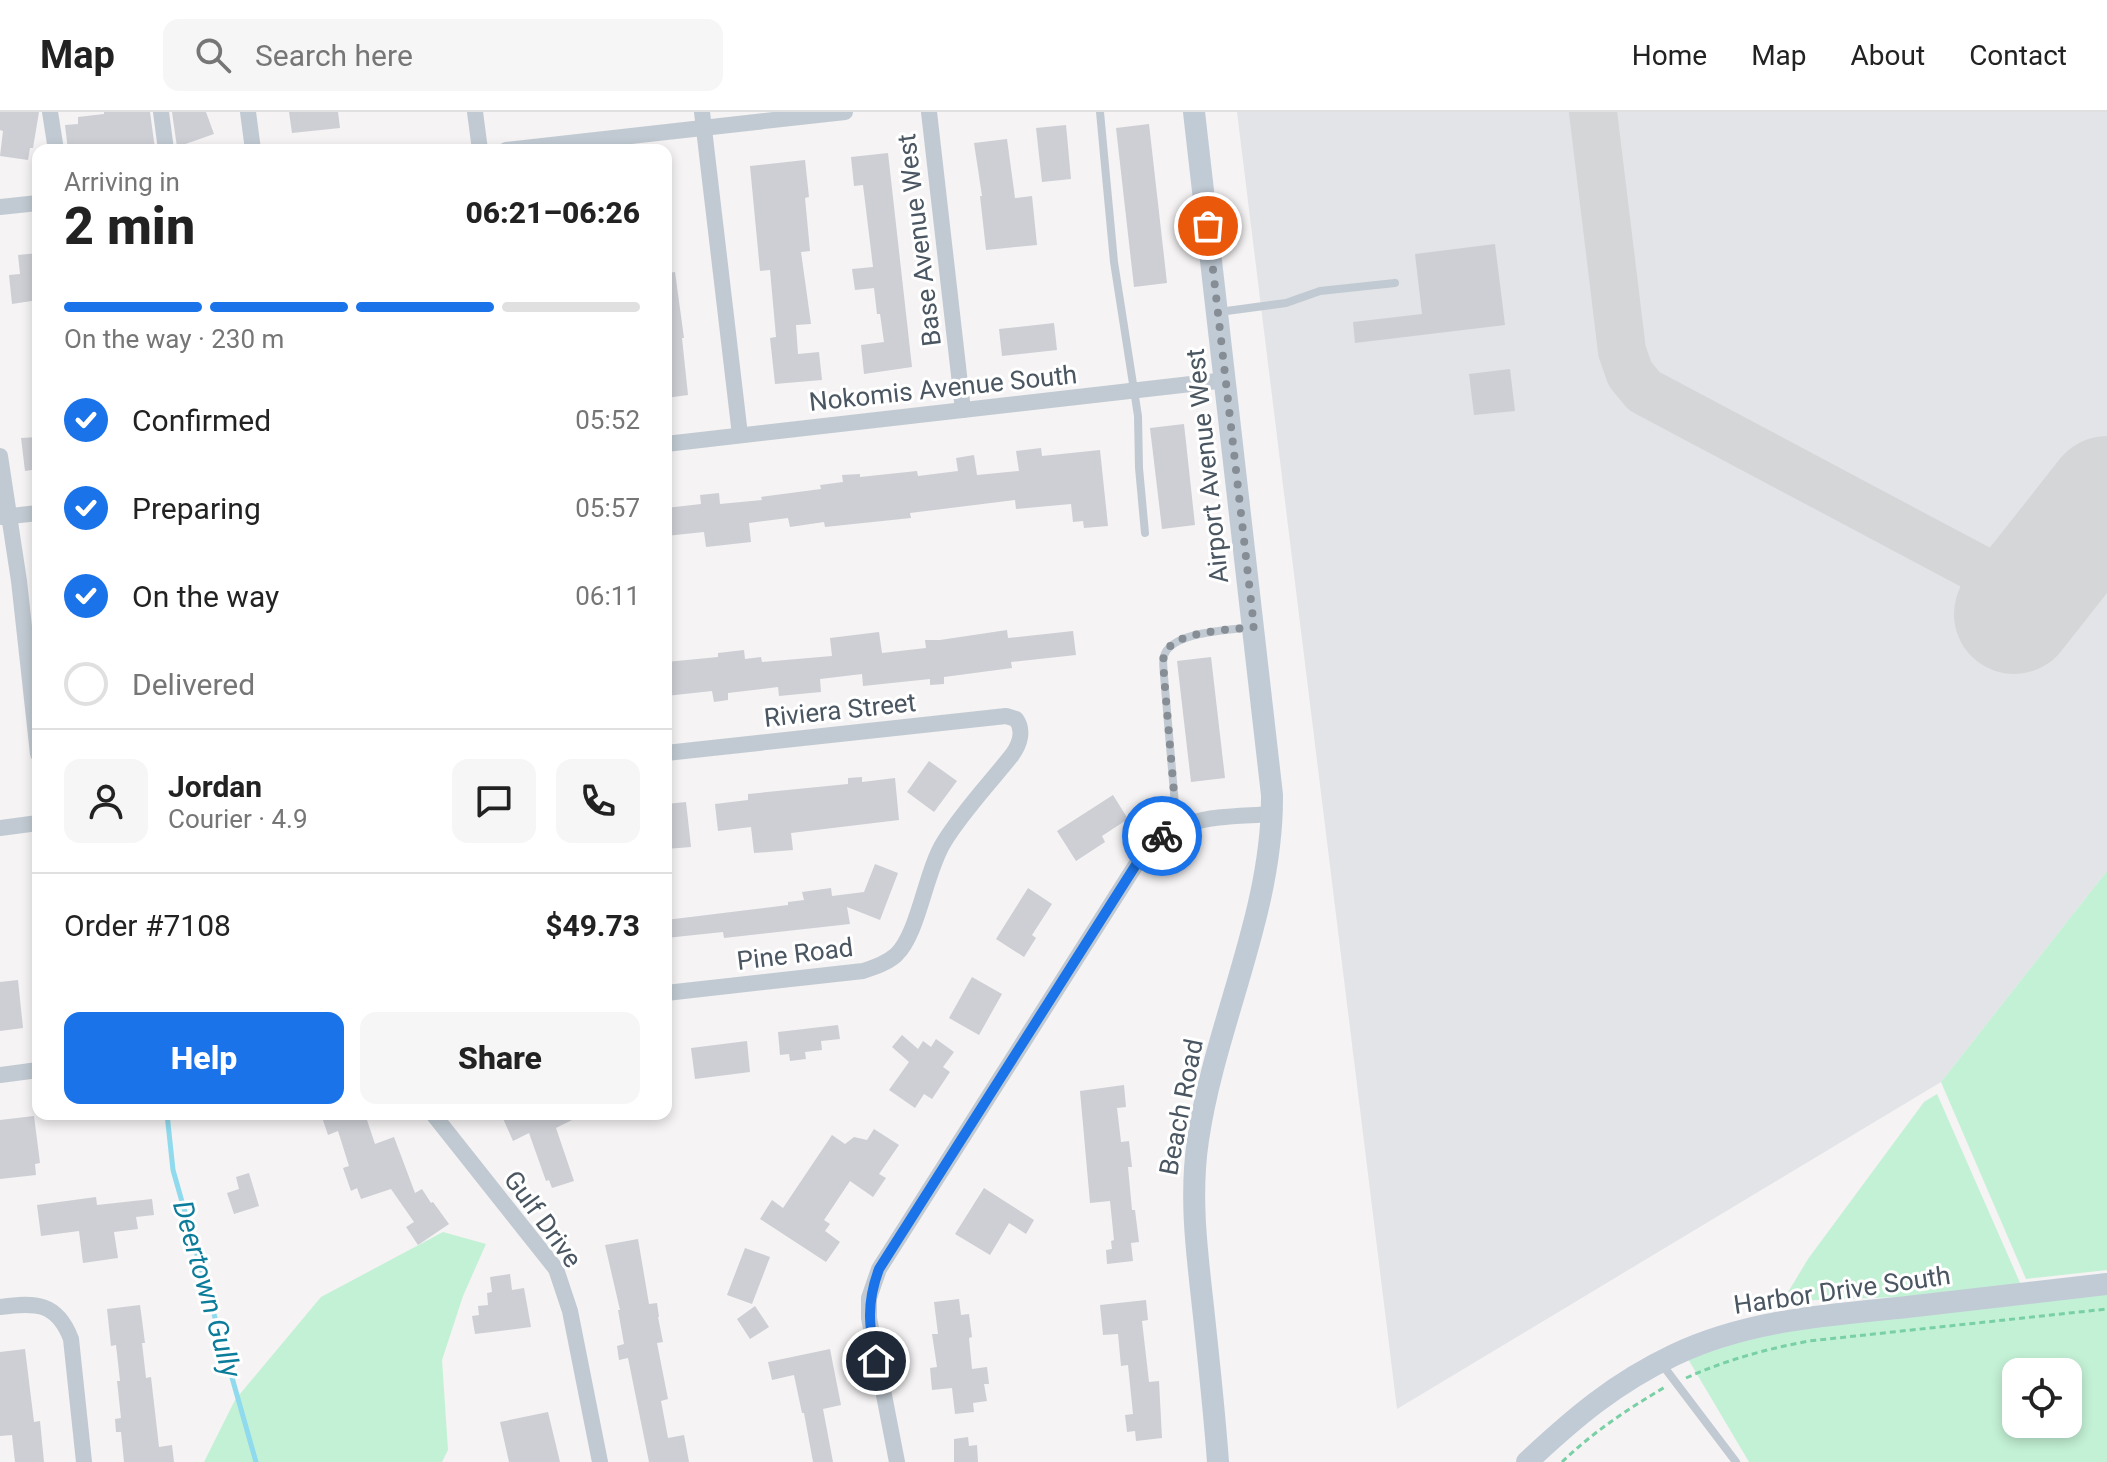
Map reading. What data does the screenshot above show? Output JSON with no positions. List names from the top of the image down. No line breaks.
{"streets":{"street":["Base Avenue West","Nokomis Avenue South","Airport Avenue West","Riviera Street","Pine Road","Beach Road","Gulf Drive","Harbor Drive South"]},"crossings":[["Base Avenue West","Nokomis Avenue South"],["Nokomis Avenue South","Airport Avenue West"],["Airport Avenue West","Beach Road"],["Riviera Street","Pine Road"]],"water":["Deertown Gully"],"page":{"header":"Map","search":"Search here","nav":["Home","Map","About","Contact"],"heading":["2 min","Arriving in","06:21–06:26"],"panel":["Jordan","Courier · 4.9","Order #7108","$49.73"],"bar":"On the way · 230 m","list":[["Confirmed","05:52"],["Preparing","05:57"],["On the way","06:11"],"Delivered"],"buttons":["Help","Share"]}}
